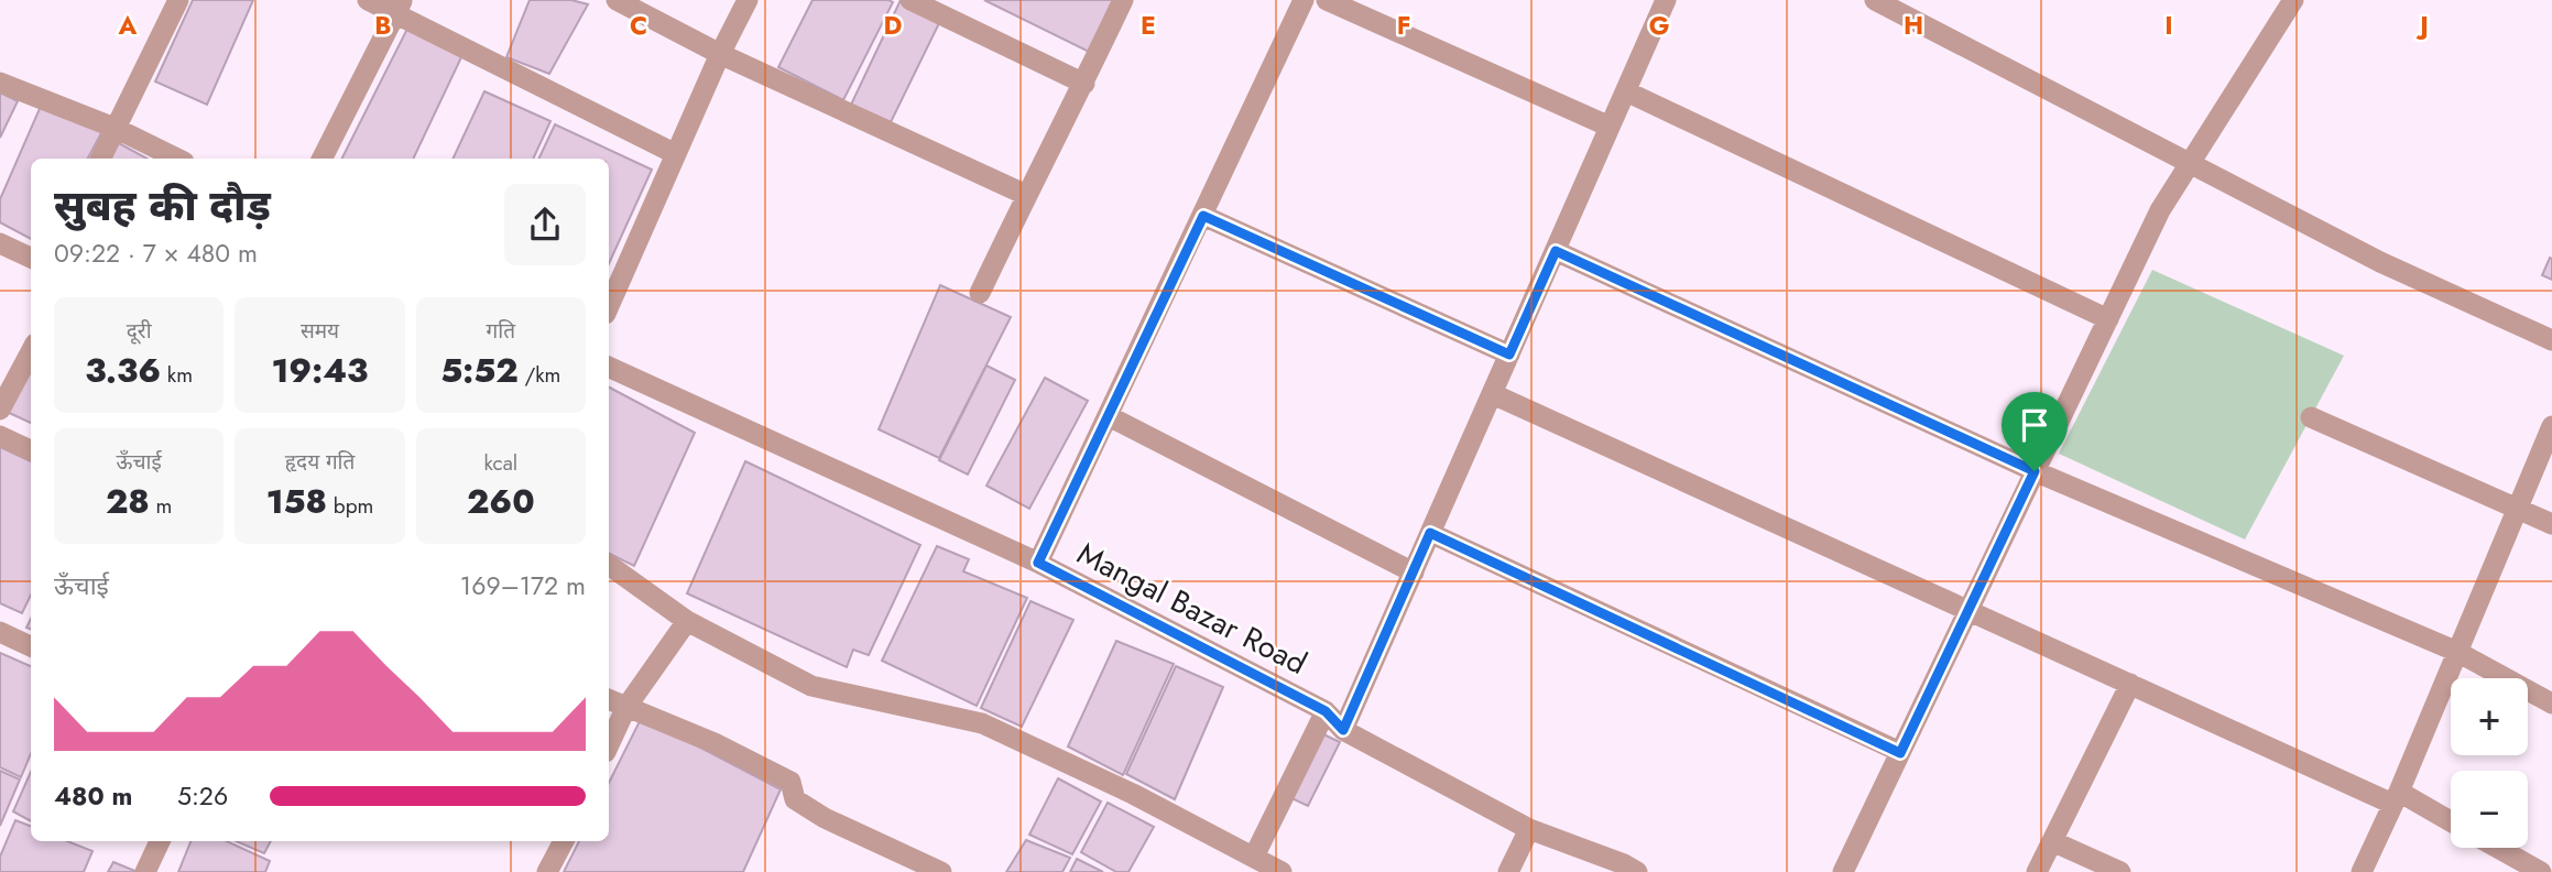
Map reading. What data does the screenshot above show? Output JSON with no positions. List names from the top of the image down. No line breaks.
{"streets":{"street":["Mangal Bazar Road"]},"page":{"heading":["सुबह की दौड़","09:22 · 7 × 480 m"],"stats":[["दूरी","3.36 km"],["समय","19:43"],["गति","5:52 /km"],["ऊँचाई","28 m"],["हृदय गति","158 bpm"],["kcal","260"]],"chart":["ऊँचाई","169–172 m"],"map_buttons":["+","−"],"list":[{"name":"480 m","note":"5:26"}]},"grid":{"columns":["A","B","C","D","E","F","G","H","I","J"]}}
